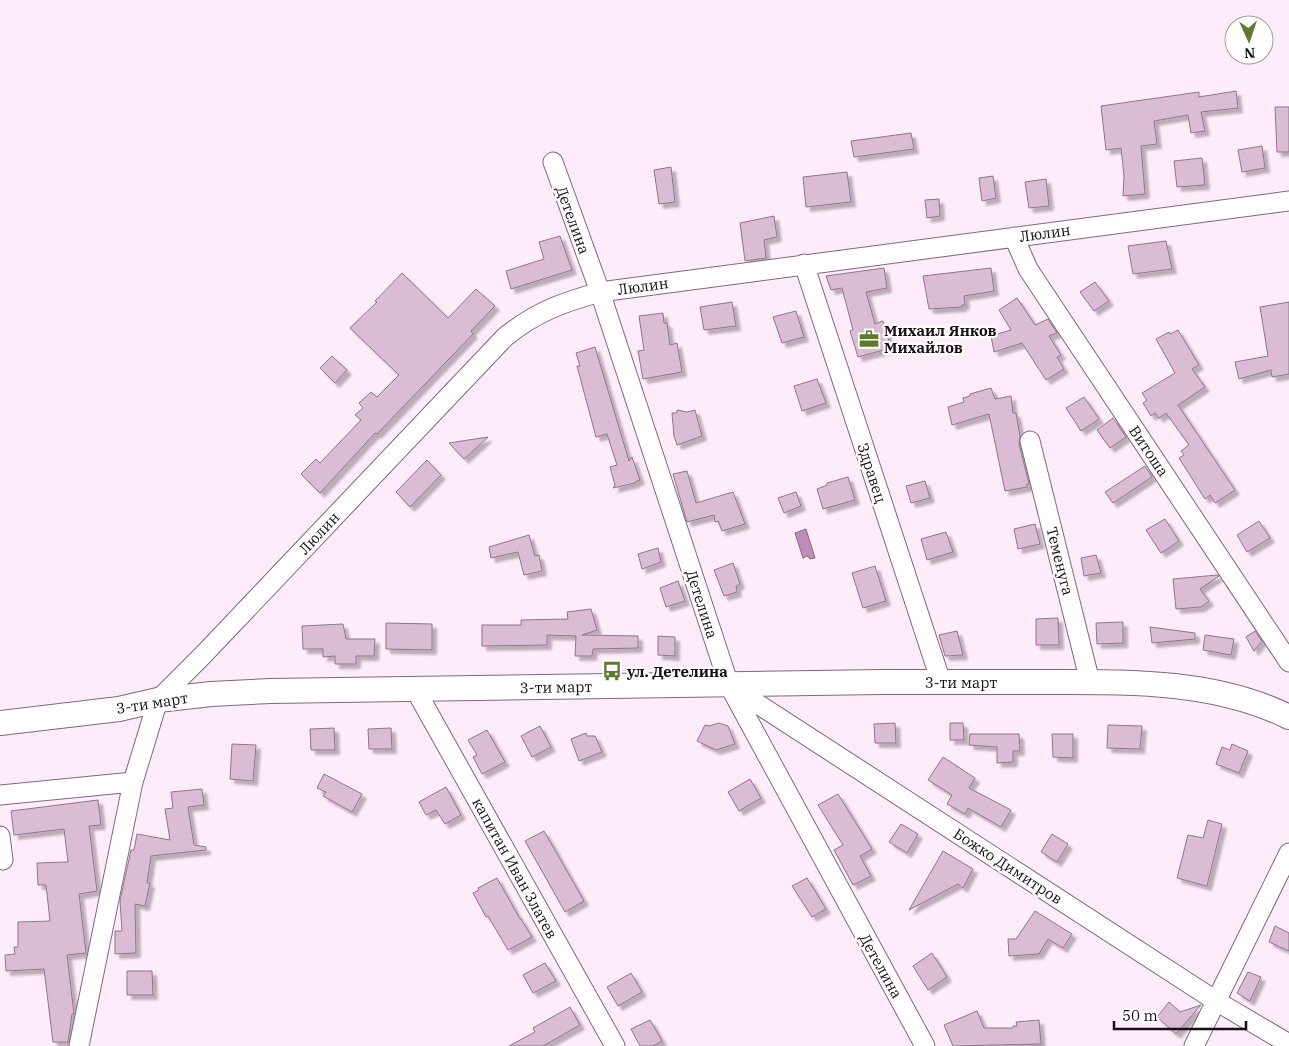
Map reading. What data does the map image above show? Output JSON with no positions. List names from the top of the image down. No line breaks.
{"streets":{"street":["Детелина","Люлин","Витоша","Здравец","Теменуга","3-ти март","Божко Димитров","капитан Иван Златев"]},"crossings":[["Детелина","Люлин"],["Детелина","3-ти март"],["Детелина","Божко Димитров"],["Люлин","Витоша"],["Люлин","Здравец"],["Люлин","3-ти март"],["Здравец","3-ти март"],["Теменуга","3-ти март"],["3-ти март","Божко Димитров"],["3-ти март","капитан Иван Златев"]],"places":{"office":["Михаил Янков Михайлов"],"bus stop":["ул. Детелина"]},"scale_bar":"50 m","north":"bottom"}
